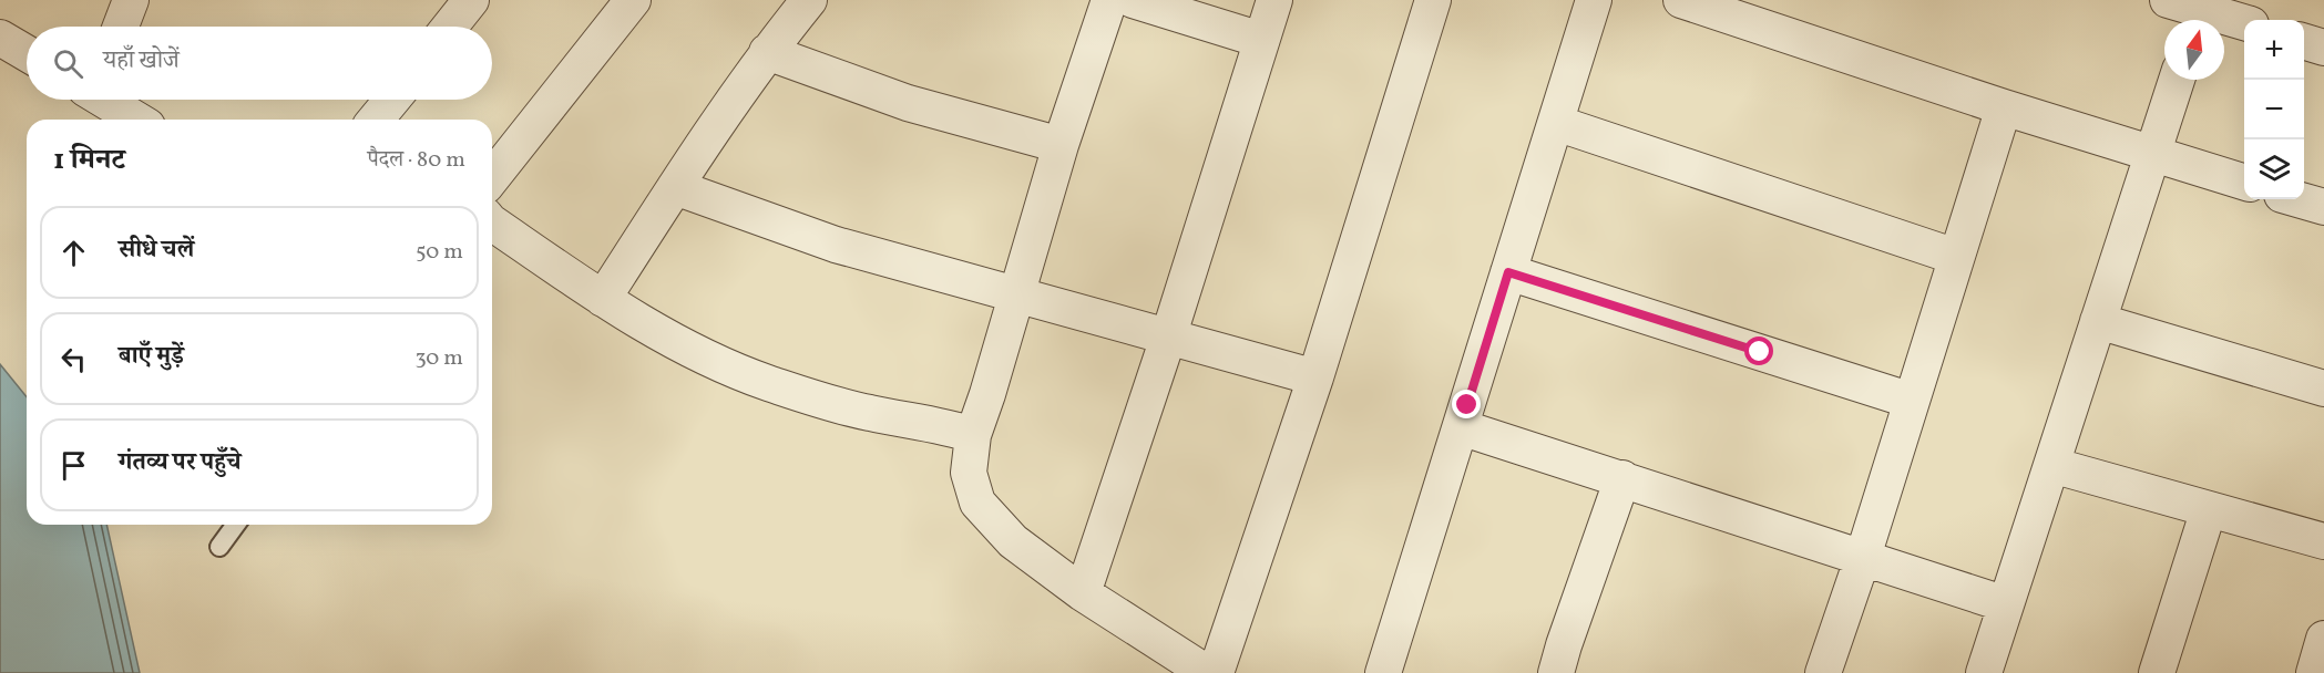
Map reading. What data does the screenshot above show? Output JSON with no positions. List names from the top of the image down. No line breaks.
{"north":"top","page":{"map_buttons":["+","−"],"search":"यहाँ खोजें","heading":["1 मिनट","पैदल · 80 m"],"list":[["सीधे चलें","50 m"],["बाएँ मुड़ें","30 m"],"गंतव्य पर पहुँचे"]}}
